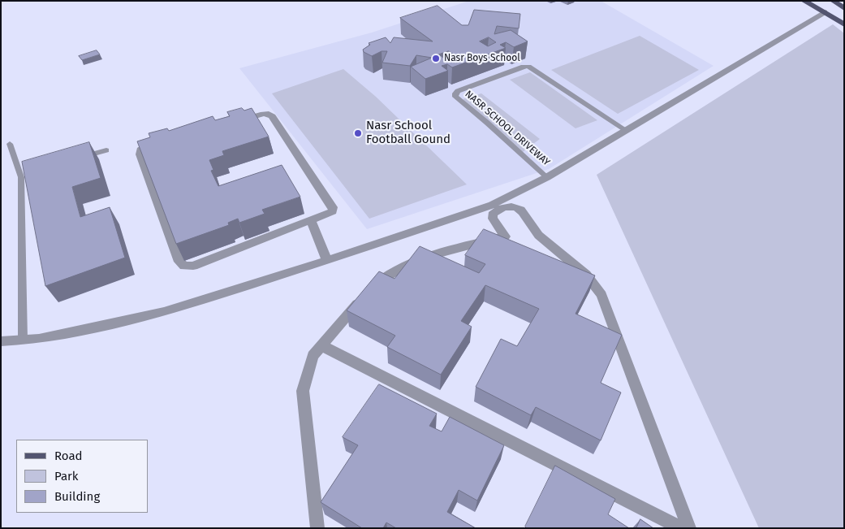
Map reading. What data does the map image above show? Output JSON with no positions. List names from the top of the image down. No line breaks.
{"streets":{"lane":["NASR SCHOOL DRIVEWAY"]},"places":["Nasr Boys School","Nasr School Football Gound"],"legend":["Road","Park","Building"]}
